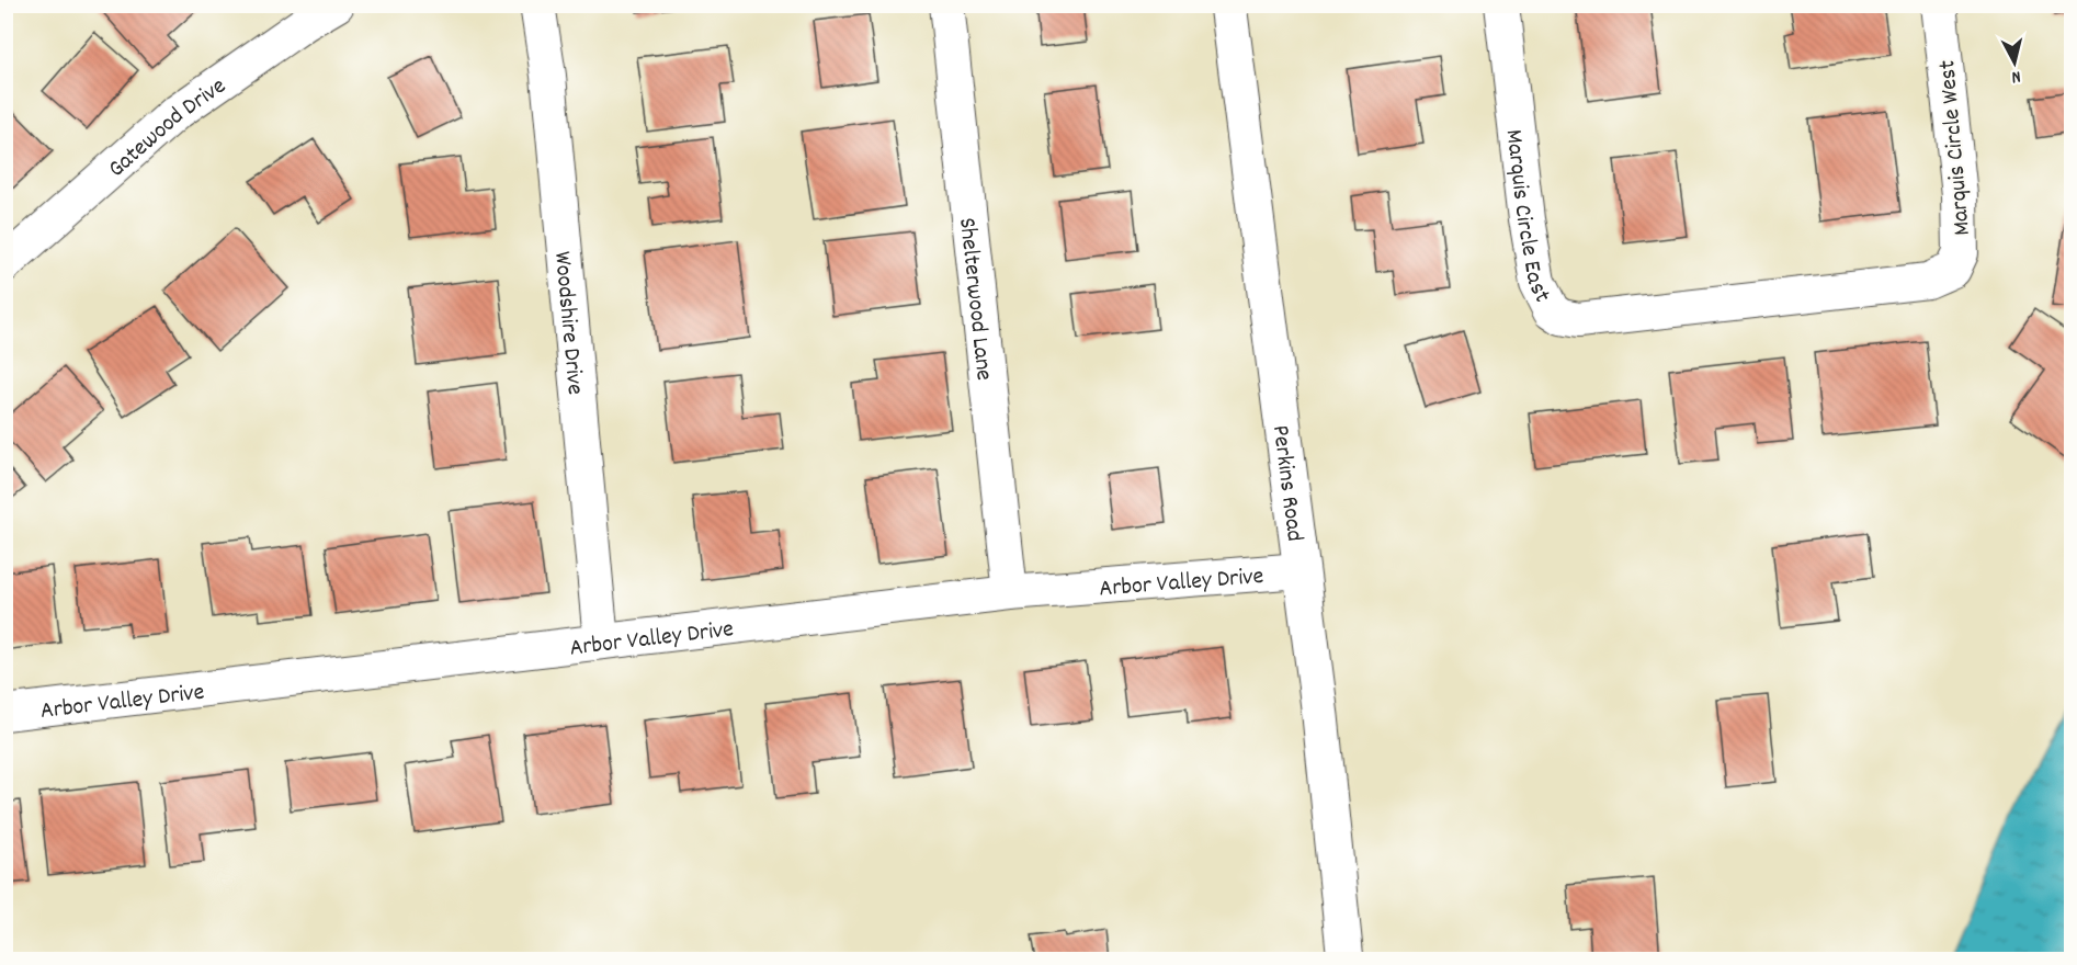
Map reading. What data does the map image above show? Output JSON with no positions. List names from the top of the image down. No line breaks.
{"streets":{"main road":["Perkins Road"],"street":["Gatewood Drive","Marquis Circle West","Marquis Circle East","Shelterwood Lane","Woodshire Drive","Arbor Valley Drive"]},"crossings":[["Marquis Circle West","Marquis Circle East"],["Shelterwood Lane","Arbor Valley Drive"],["Woodshire Drive","Arbor Valley Drive"],["Perkins Road","Arbor Valley Drive"]],"north":"bottom"}
